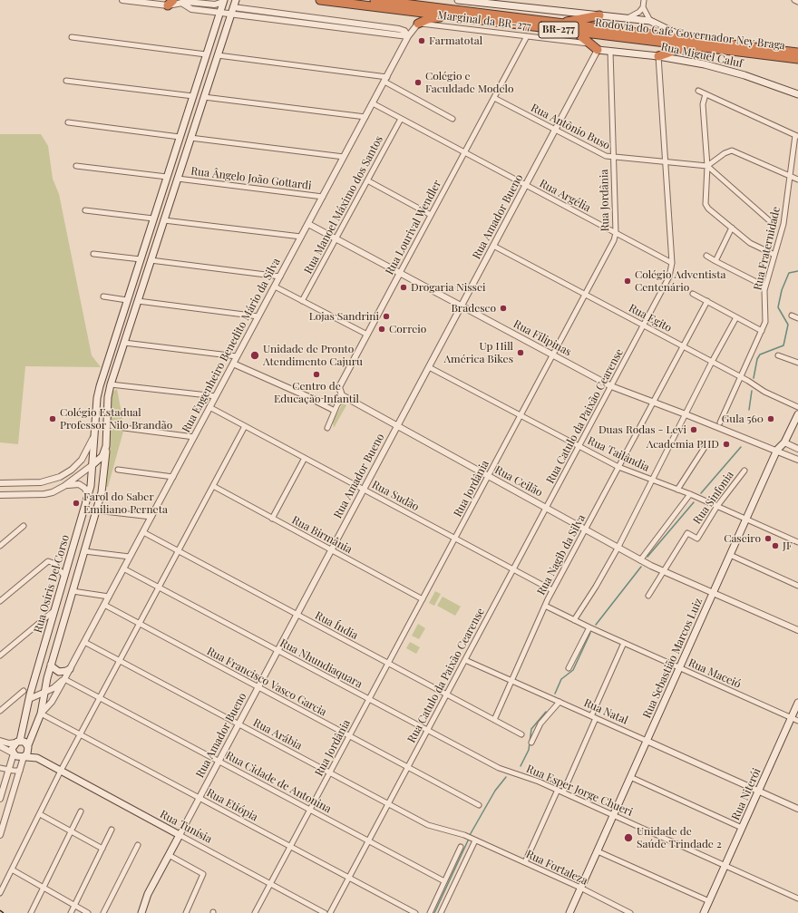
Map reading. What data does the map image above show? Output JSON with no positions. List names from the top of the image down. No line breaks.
{"streets":{"highway":["BR-277","Rodovia do Café Governador Ney Braga"],"main road":["Marginal da BR-277","Rua Miguel Caluf","Rua Amador Bueno","Rua Osíris Del Corso","Rua Sebastião Marcos Luiz","Rua Niterói","Rua Tunísia"],"street":["Rua Antônio Buso","Rua Ângelo João Gottardi","Rua Argélia","Rua Jordânia","Rua Manoel Máximo dos Santos","Rua Lourival Wendler","Rua Fraternidade","Rua Egito","Rua Filipinas","Rua Engenheiro Benedito Mário da Silva","Rua Catulo da Paixão Cearense","Rua Tailândia","Rua Ceilão","Rua Sudão","Rua Sinfonia","Rua Birmânia","Rua Nagib da Silva","Rua Índia","Rua Nhundiaquara","Rua Maceió","Rua Francisco Vasco Garcia","Rua Natal","Rua Arábia","Rua Cidade de Antonina","Rua Esper Jorge Chueri","Rua Etiópia","Rua Fortaleza"]},"crossings":[["Marginal da BR-277","Rodovia do Café Governador Ney Braga"],["Marginal da BR-277","Rua Lourival Wendler"],["Marginal da BR-277","Rua Engenheiro Benedito Mário da Silva"],["Rua Miguel Caluf","Rua Jordânia"],["Rua Miguel Caluf","Rua Amador Bueno"],["Rua Miguel Caluf","Rua Catulo da Paixão Cearense"],["Rua Antônio Buso","Rua Jordânia"],["Rua Antônio Buso","Rua Amador Bueno"],["Rua Antônio Buso","Rua Lourival Wendler"],["Rua Antônio Buso","Rua Catulo da Paixão Cearense"],["Rua Ângelo João Gottardi","Rua Engenheiro Benedito Mário da Silva"],["Rua Ângelo João Gottardi","Rua Osíris Del Corso"],["Rua Argélia","Rua Jordânia"],["Rua Argélia","Rua Manoel Máximo dos Santos"],["Rua Argélia","Rua Amador Bueno"],["Rua Argélia","Rua Lourival Wendler"],["Rua Argélia","Rua Engenheiro Benedito Mário da Silva"],["Rua Argélia","Rua Catulo da Paixão Cearense"],["Rua Jordânia","Rua Egito"],["Rua Jordânia","Rua Filipinas"],["Rua Jordânia","Rua Tailândia"],["Rua Jordânia","Rua Ceilão"],["Rua Jordânia","Rua Sudão"],["Rua Jordânia","Rua Birmânia"],["Rua Jordânia","Rua Índia"],["Rua Jordânia","Rua Nhundiaquara"],["Rua Jordânia","Rua Francisco Vasco Garcia"],["Rua Jordânia","Rua Arábia"],["Rua Jordânia","Rua Cidade de Antonina"],["Rua Jordânia","Rua Etiópia"],["Rua Jordânia","Rua Tunísia"],["Rua Manoel Máximo dos Santos","Rua Filipinas"],["Rua Amador Bueno","Rua Egito"],["Rua Amador Bueno","Rua Filipinas"],["Rua Amador Bueno","Rua Tailândia"],["Rua Amador Bueno","Rua Ceilão"],["Rua Amador Bueno","Rua Sudão"],["Rua Amador Bueno","Rua Birmânia"],["Rua Amador Bueno","Rua Índia"],["Rua Amador Bueno","Rua Nhundiaquara"],["Rua Amador Bueno","Rua Francisco Vasco Garcia"],["Rua Amador Bueno","Rua Arábia"],["Rua Amador Bueno","Rua Cidade de Antonina"],["Rua Amador Bueno","Rua Etiópia"],["Rua Amador Bueno","Rua Tunísia"],["Rua Lourival Wendler","Rua Filipinas"],["Rua Lourival Wendler","Rua Ceilão"],["Rua Fraternidade","Rua Egito"],["Rua Egito","Rua Catulo da Paixão Cearense"],["Rua Egito","Rua Nagib da Silva"],["Rua Filipinas","Rua Engenheiro Benedito Mário da Silva"],["Rua Filipinas","Rua Catulo da Paixão Cearense"],["Rua Filipinas","Rua Nagib da Silva"],["Rua Filipinas","Rua Sebastião Marcos Luiz"],["Rua Engenheiro Benedito Mário da Silva","Rua Sudão"],["Rua Engenheiro Benedito Mário da Silva","Rua Osíris Del Corso"],["Rua Engenheiro Benedito Mário da Silva","Rua Índia"],["Rua Engenheiro Benedito Mário da Silva","Rua Nhundiaquara"],["Rua Engenheiro Benedito Mário da Silva","Rua Francisco Vasco Garcia"],["Rua Engenheiro Benedito Mário da Silva","Rua Arábia"],["Rua Engenheiro Benedito Mário da Silva","Rua Cidade de Antonina"],["Rua Engenheiro Benedito Mário da Silva","Rua Etiópia"],["Rua Catulo da Paixão Cearense","Rua Tailândia"],["Rua Catulo da Paixão Cearense","Rua Ceilão"],["Rua Catulo da Paixão Cearense","Rua Sudão"],["Rua Catulo da Paixão Cearense","Rua Índia"],["Rua Catulo da Paixão Cearense","Rua Nhundiaquara"],["Rua Catulo da Paixão Cearense","Rua Francisco Vasco Garcia"],["Rua Catulo da Paixão Cearense","Rua Natal"],["Rua Catulo da Paixão Cearense","Rua Arábia"],["Rua Catulo da Paixão Cearense","Rua Cidade de Antonina"],["Rua Catulo da Paixão Cearense","Rua Etiópia"],["Rua Tailândia","Rua Sinfonia"],["Rua Tailândia","Rua Nagib da Silva"],["Rua Tailândia","Rua Sebastião Marcos Luiz"],["Rua Ceilão","Rua Sinfonia"],["Rua Ceilão","Rua Nagib da Silva"],["Rua Ceilão","Rua Sebastião Marcos Luiz"],["Rua Sudão","Rua Nagib da Silva"],["Rua Nagib da Silva","Rua Índia"],["Rua Nagib da Silva","Rua Maceió"],["Rua Nagib da Silva","Rua Natal"],["Rua Osíris Del Corso","Rua Etiópia"],["Rua Osíris Del Corso","Rua Tunísia"],["Rua Sebastião Marcos Luiz","Rua Maceió"],["Rua Sebastião Marcos Luiz","Rua Natal"],["Rua Sebastião Marcos Luiz","Rua Esper Jorge Chueri"],["Rua Sebastião Marcos Luiz","Rua Fortaleza"],["Rua Nhundiaquara","Rua Esper Jorge Chueri"],["Rua Maceió","Rua Niterói"],["Rua Natal","Rua Niterói"],["Rua Arábia","Rua Fortaleza"],["Rua Esper Jorge Chueri","Rua Niterói"]],"places":["Farmatotal","Colégio e Faculdade Modelo","Colégio Adventista Centenário","Drogaria Nissei","Bradesco","Lojas Sandrini","Correio","Up Hill América Bikes","Unidade de Pronto Atendimento Cajuru","Centro de Educação Infantil","Colégio Estadual Professor Nilo Brandão","Gula 560","Duas Rodas - Levi","Academia PHD","Farol do Saber Emiliano Perneta","Caseiro","JF","Unidade de Saúde Trindade 2"]}
